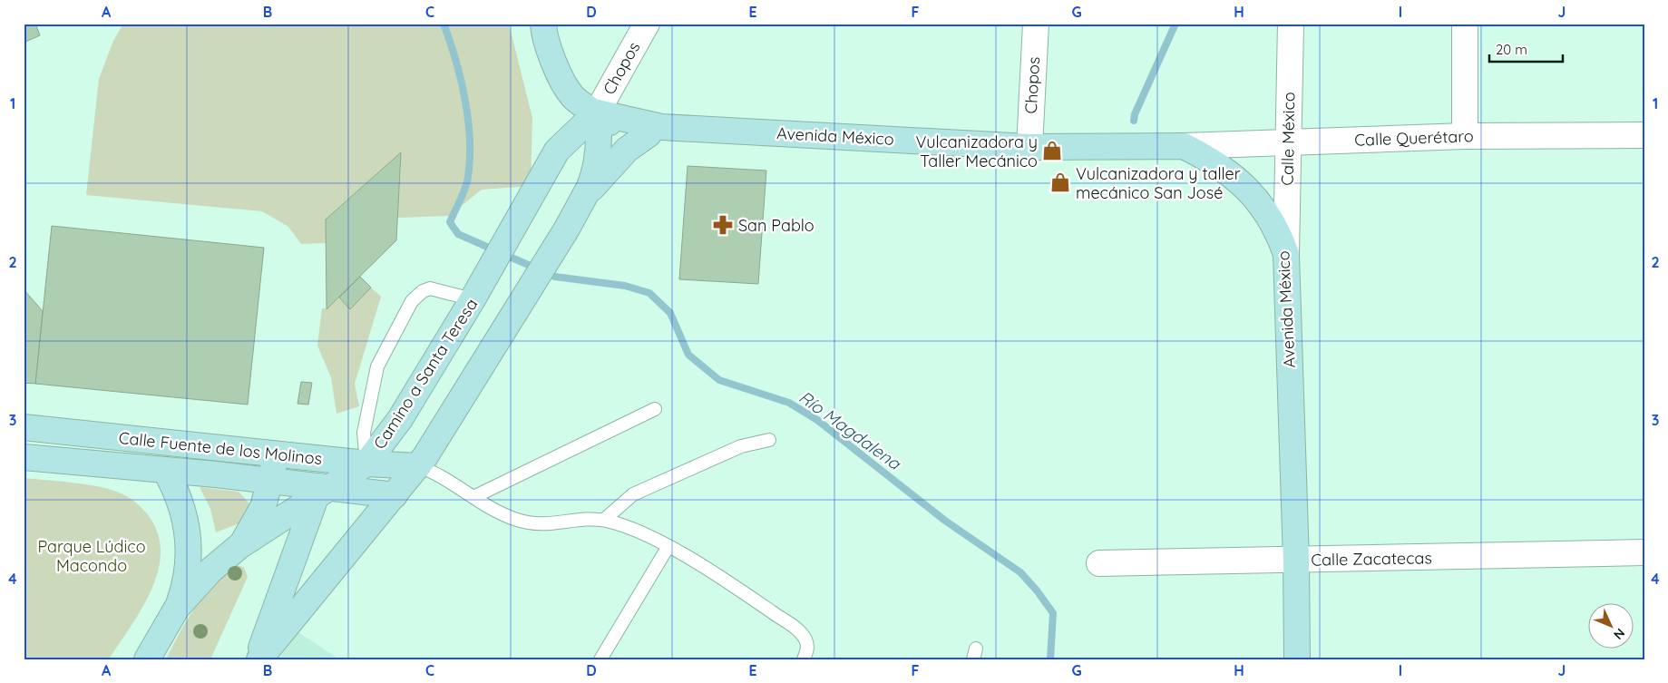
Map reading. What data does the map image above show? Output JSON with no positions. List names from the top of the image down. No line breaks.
{"streets":{"street":["Chopos","Avenida México","Calle Querétaro","Calle México","Camino a Santa Teresa","Calle Fuente de los Molinos","Calle Zacatecas"]},"crossings":[["Chopos","Avenida México"],["Chopos","Camino a Santa Teresa"],["Avenida México","Calle Querétaro"],["Avenida México","Calle México"],["Avenida México","Camino a Santa Teresa"],["Avenida México","Calle Zacatecas"],["Calle Querétaro","Calle México"],["Camino a Santa Teresa","Calle Fuente de los Molinos"]],"water":["Río Magdalena"],"parks":["Parque Lúdico Macondo"],"places":{"shop":["Vulcanizadora y Taller Mecánico","Vulcanizadora y taller mecánico San José"],"pharmacy":["San Pablo"]},"scale_bar":"20 m","north":"bottom right","grid":{"columns":["A","B","C","D","E","F","G","H","I","J"],"rows":["1","2","3","4"]}}
